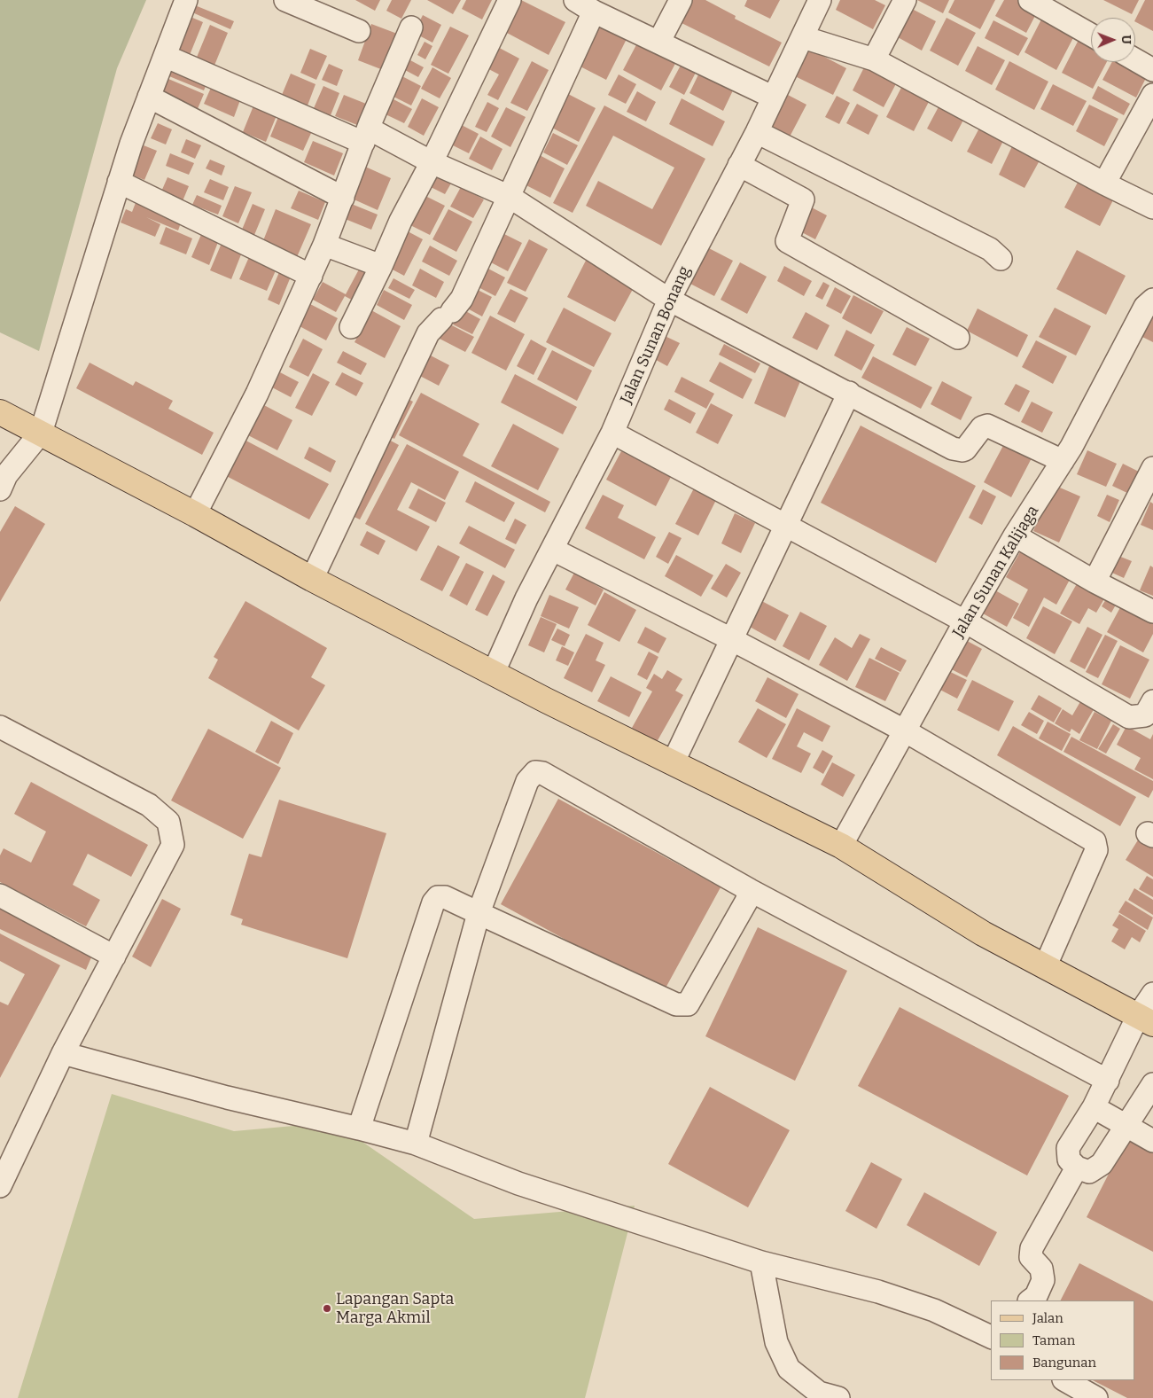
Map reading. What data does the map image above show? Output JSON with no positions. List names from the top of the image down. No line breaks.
{"streets":{"street":["Jalan Sunan Bonang","Jalan Sunan Kalijaga"]},"places":["Lapangan Sapta Marga Akmil"],"legend":["Jalan","Taman","Bangunan"],"north":"right"}
